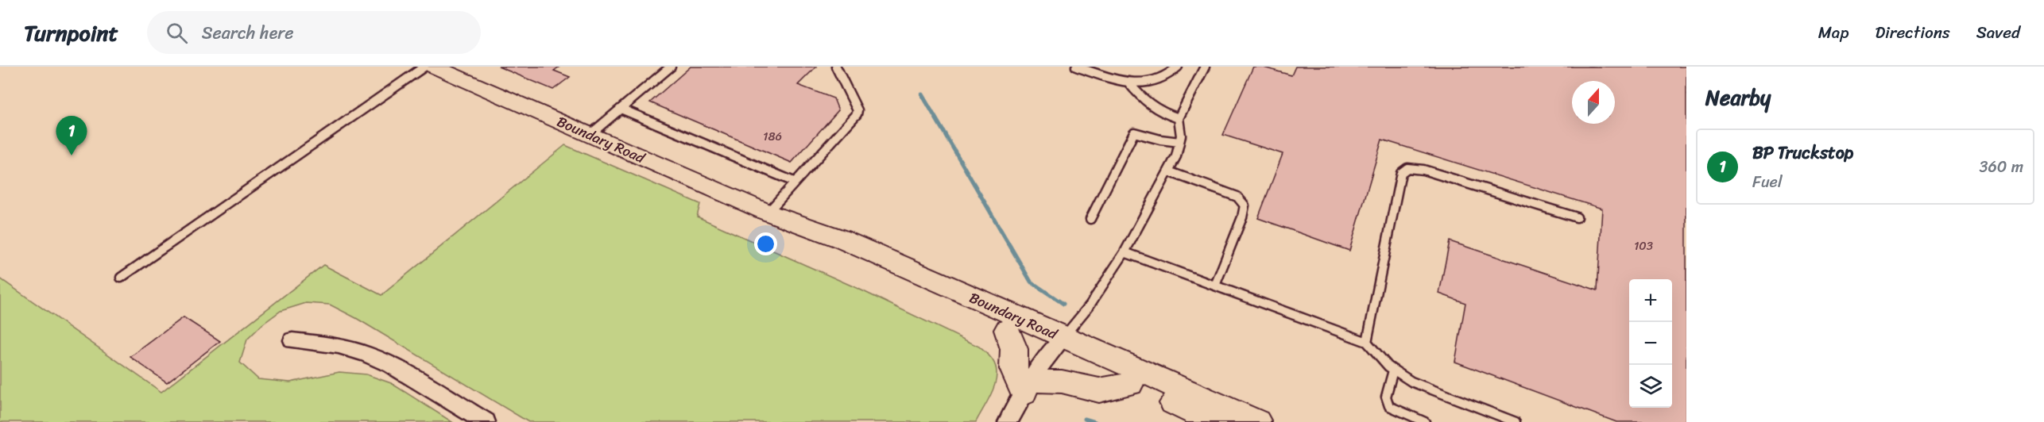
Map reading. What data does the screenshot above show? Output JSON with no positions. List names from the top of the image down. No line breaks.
{"streets":{"main road":["Boundary Road"]},"house_numbers":["186","103"],"north":"top","page":{"header":"Turnpoint","search":"Search here","nav":["Map","Directions","Saved"],"heading":"Nearby","pins":"1","list":[{"mark":"1","name":"BP Truckstop","note":"Fuel","value":"360 m"}],"map_buttons":["+","−"]}}
